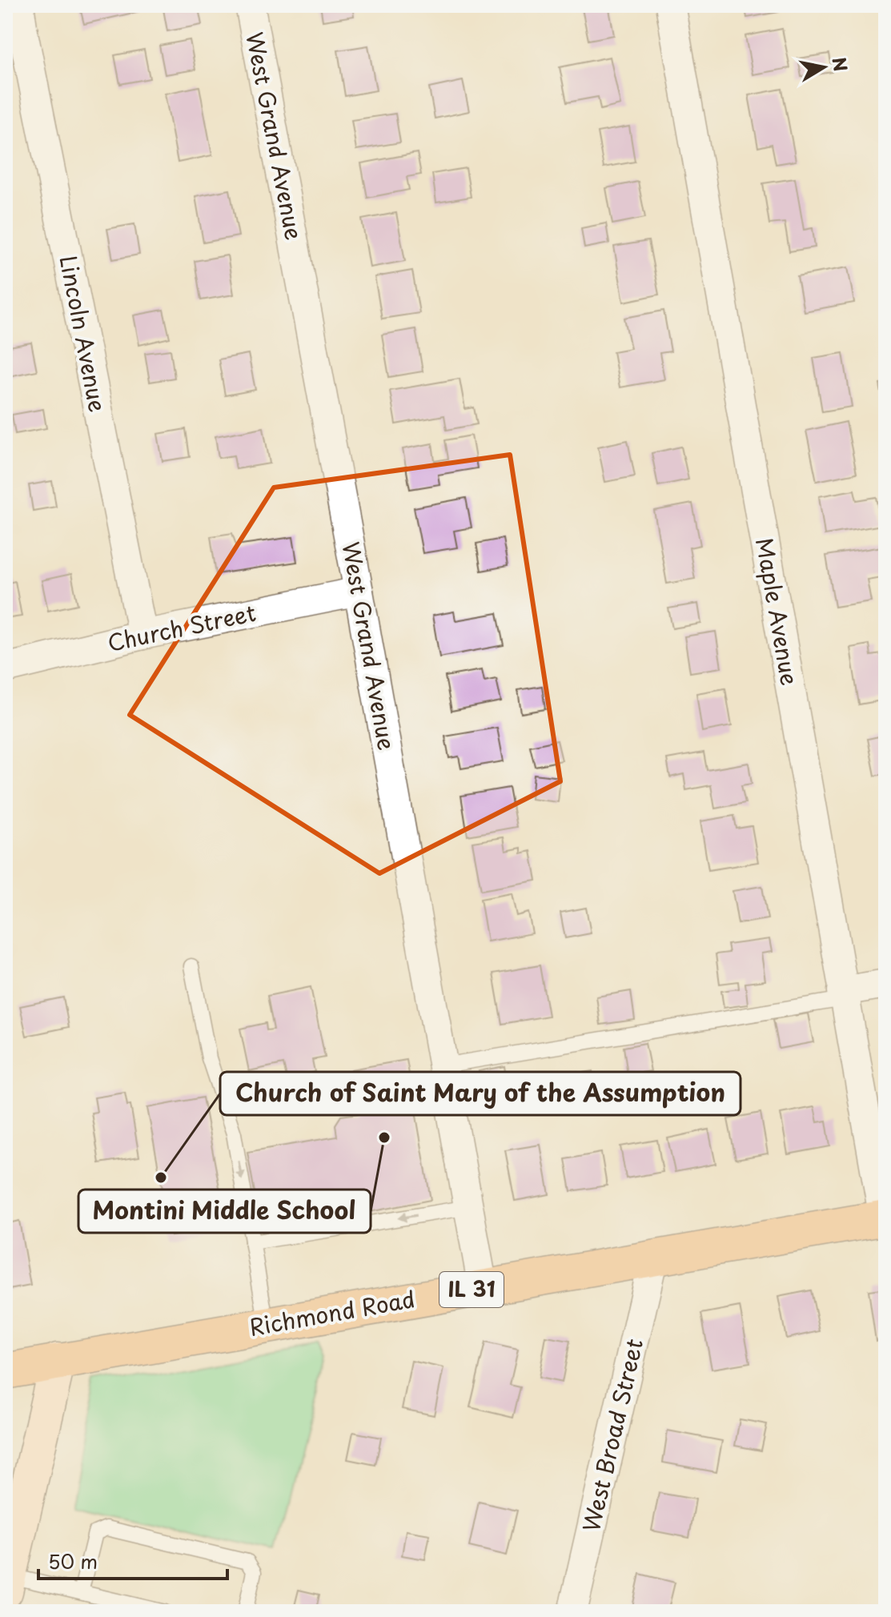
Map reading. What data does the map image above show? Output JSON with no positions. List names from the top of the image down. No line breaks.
{"streets":{"main road":["IL 31","Richmond Road"],"street":["West Grand Avenue","Lincoln Avenue","Maple Avenue","Church Street","West Broad Street"]},"crossings":[["West Grand Avenue","Church Street"],["West Grand Avenue","Richmond Road"],["Lincoln Avenue","Church Street"],["Maple Avenue","Richmond Road"],["Richmond Road","West Broad Street"]],"places":["Montini Middle School","Church of Saint Mary of the Assumption"],"scale_bar":"50 m","north":"right"}
